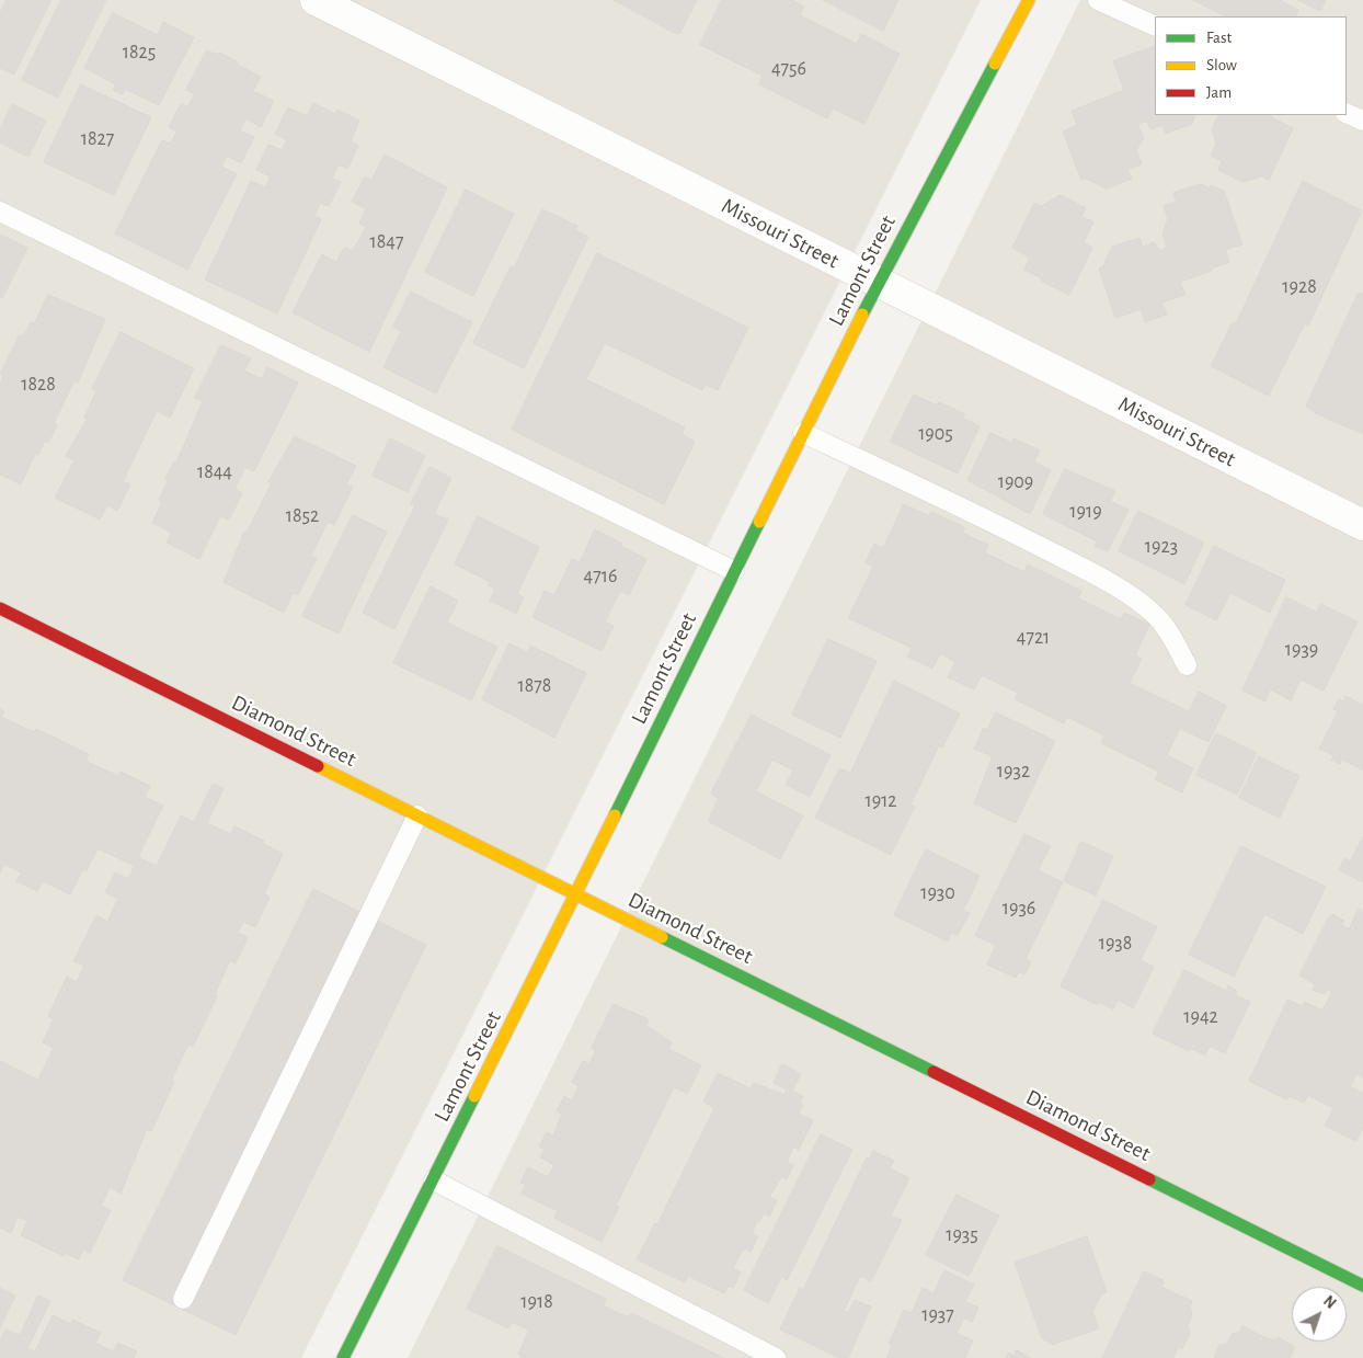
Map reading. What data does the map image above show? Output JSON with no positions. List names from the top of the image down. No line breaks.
{"streets":{"street":["Missouri Street","Lamont Street","Diamond Street"]},"crossings":[["Missouri Street","Lamont Street"],["Lamont Street","Diamond Street"]],"house_numbers":["1825","4756","1827","1847","1928","1828","1905","1844","1909","1919","1852","1923","4716","4721","1939","1878","1932","1912","1930","1936","1938","1942","1935","1918","1937"],"legend":["Fast","Slow","Jam"],"north":"top right"}
